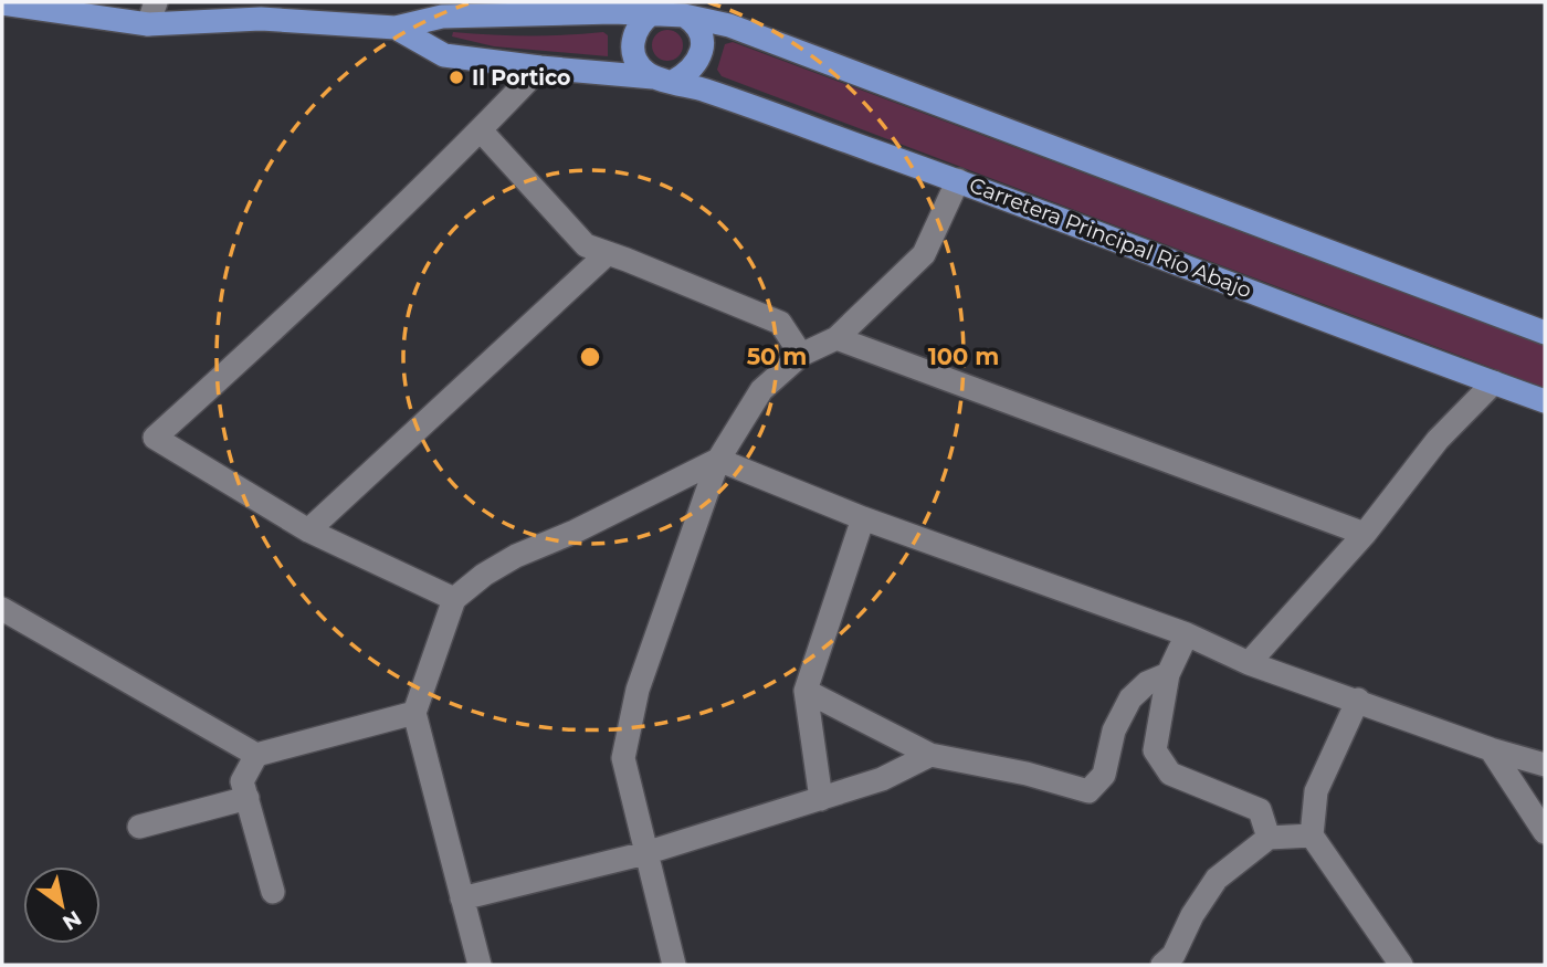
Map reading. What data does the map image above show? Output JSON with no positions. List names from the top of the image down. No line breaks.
{"streets":{"main road":["Carretera Principal Río Abajo"]},"places":["Il Portico"],"north":"bottom right","rings":["50 m","100 m"]}
